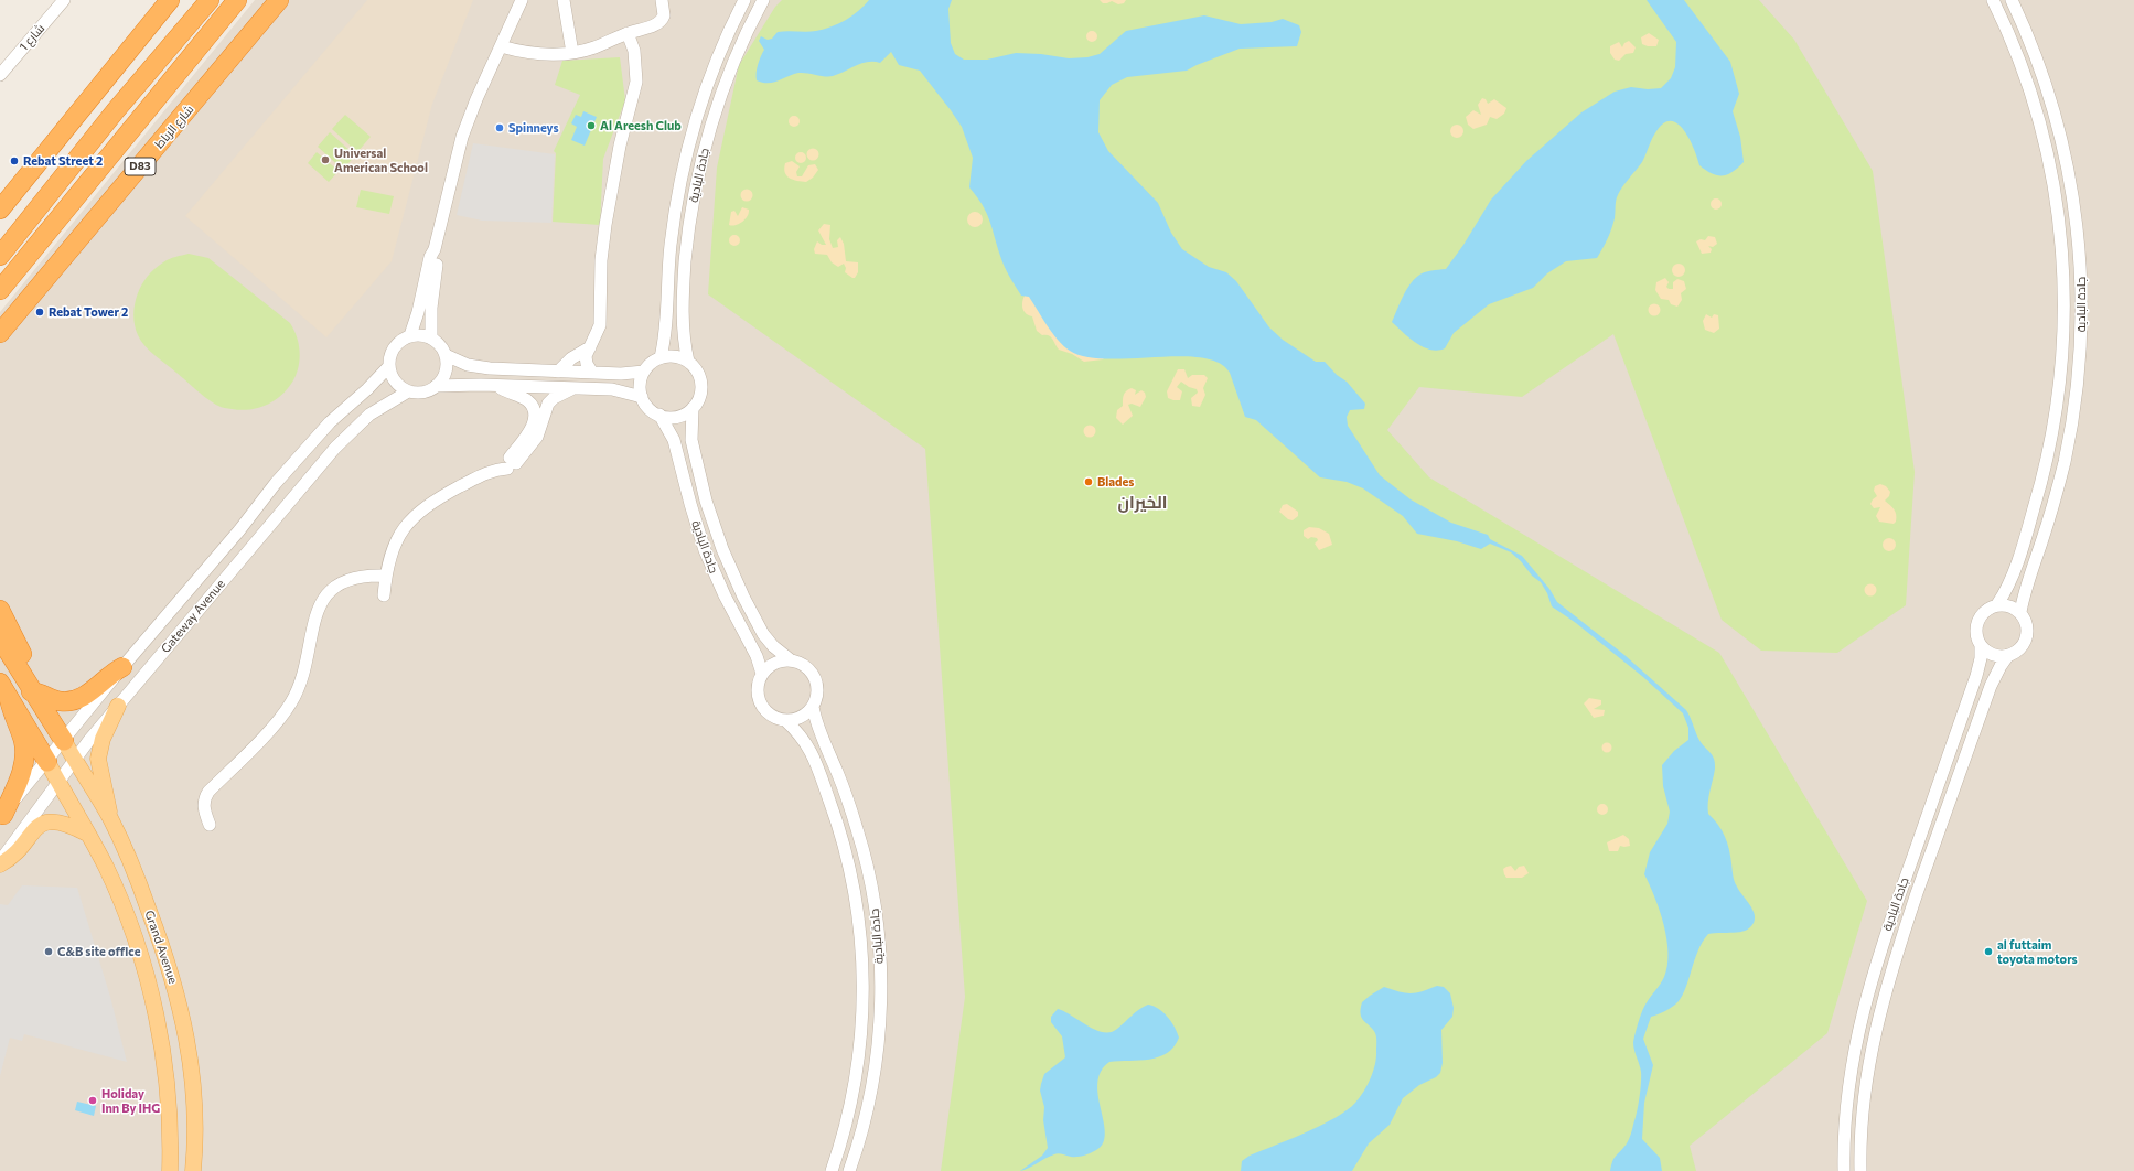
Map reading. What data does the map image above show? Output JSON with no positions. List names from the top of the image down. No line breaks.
{"streets":{"highway":["شارع الرباط","D83"],"main road":["Grand Avenue"],"street":["شارع 1","جادة البادية","Gateway Avenue"]},"crossings":[["Gateway Avenue","Grand Avenue"]],"districts":["الخيران"],"places":["Al Areesh Club","Spinneys","Universal American School","Rebat Street 2","Rebat Tower 2","Blades","C&B site office","al futtaim toyota motors","Holiday Inn By IHG"]}
